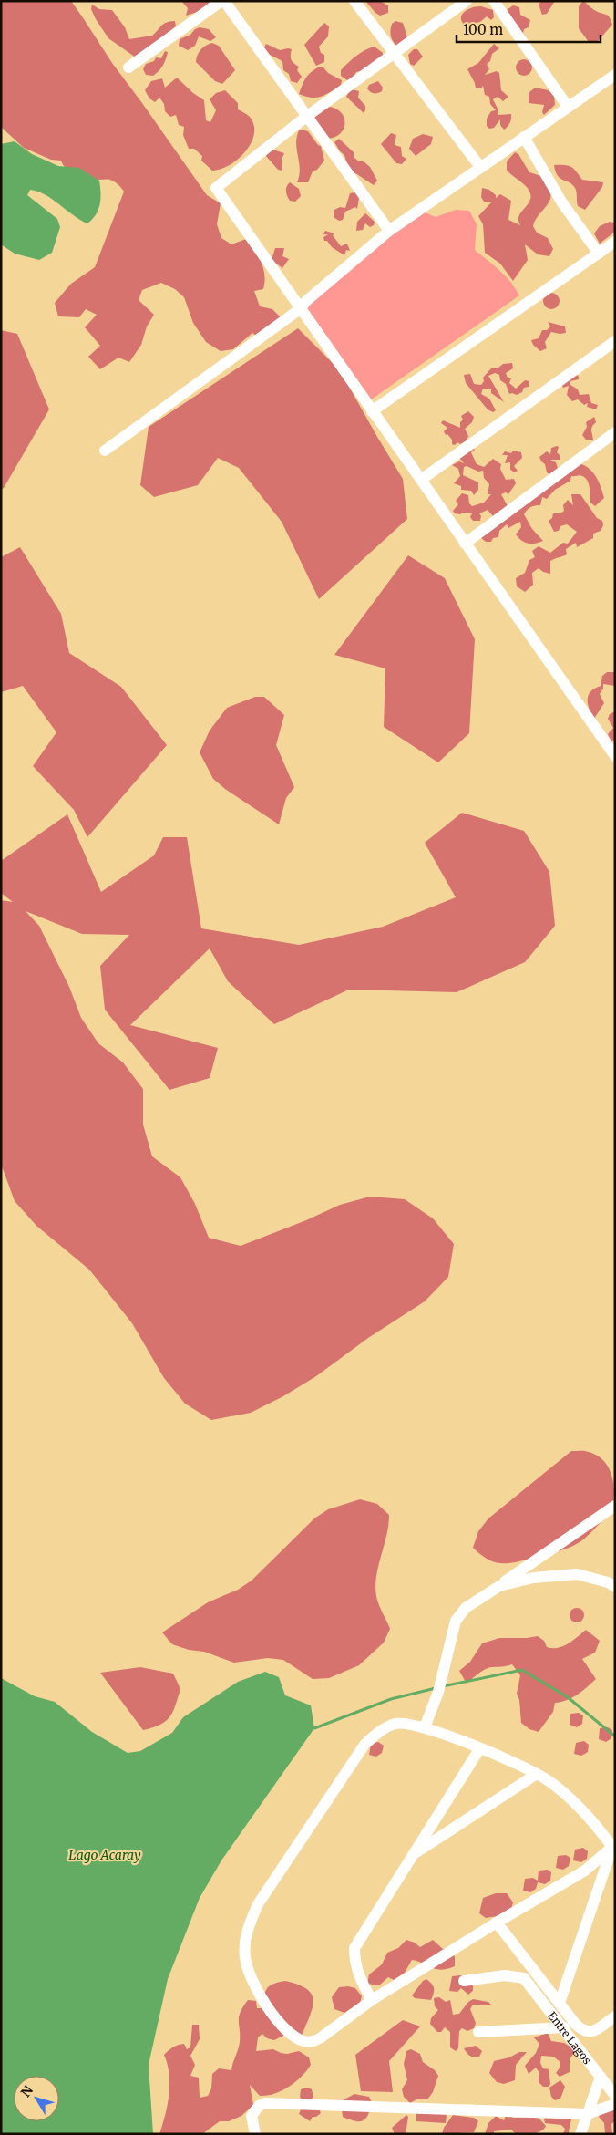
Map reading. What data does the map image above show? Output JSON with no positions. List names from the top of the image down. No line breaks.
{"streets":{"street":["Entre Lagos"]},"water":["Lago Acaray"],"scale_bar":"100 m","north":"top left"}
